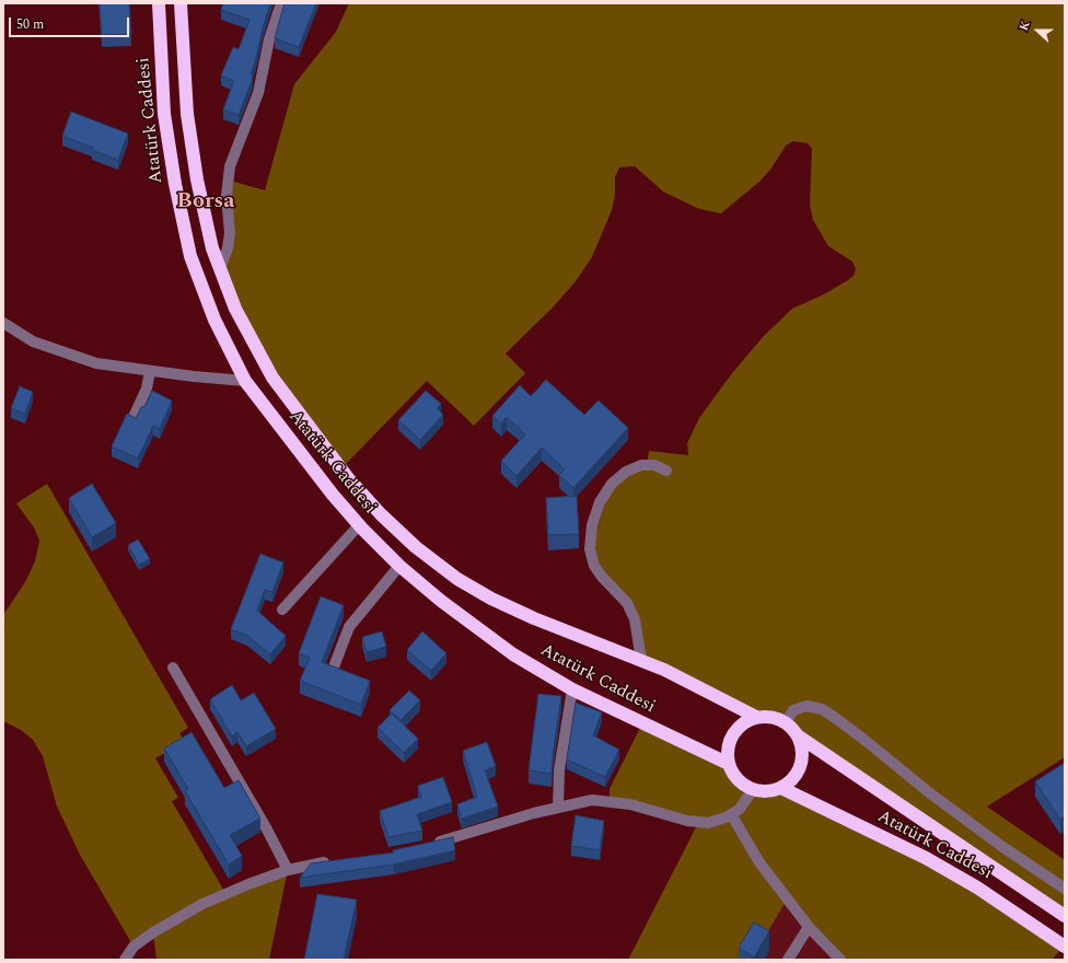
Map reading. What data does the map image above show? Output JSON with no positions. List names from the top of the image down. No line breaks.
{"streets":{"highway":["Atatürk Caddesi"]},"districts":["Borsa"],"scale_bar":"50 m","north":"left"}
